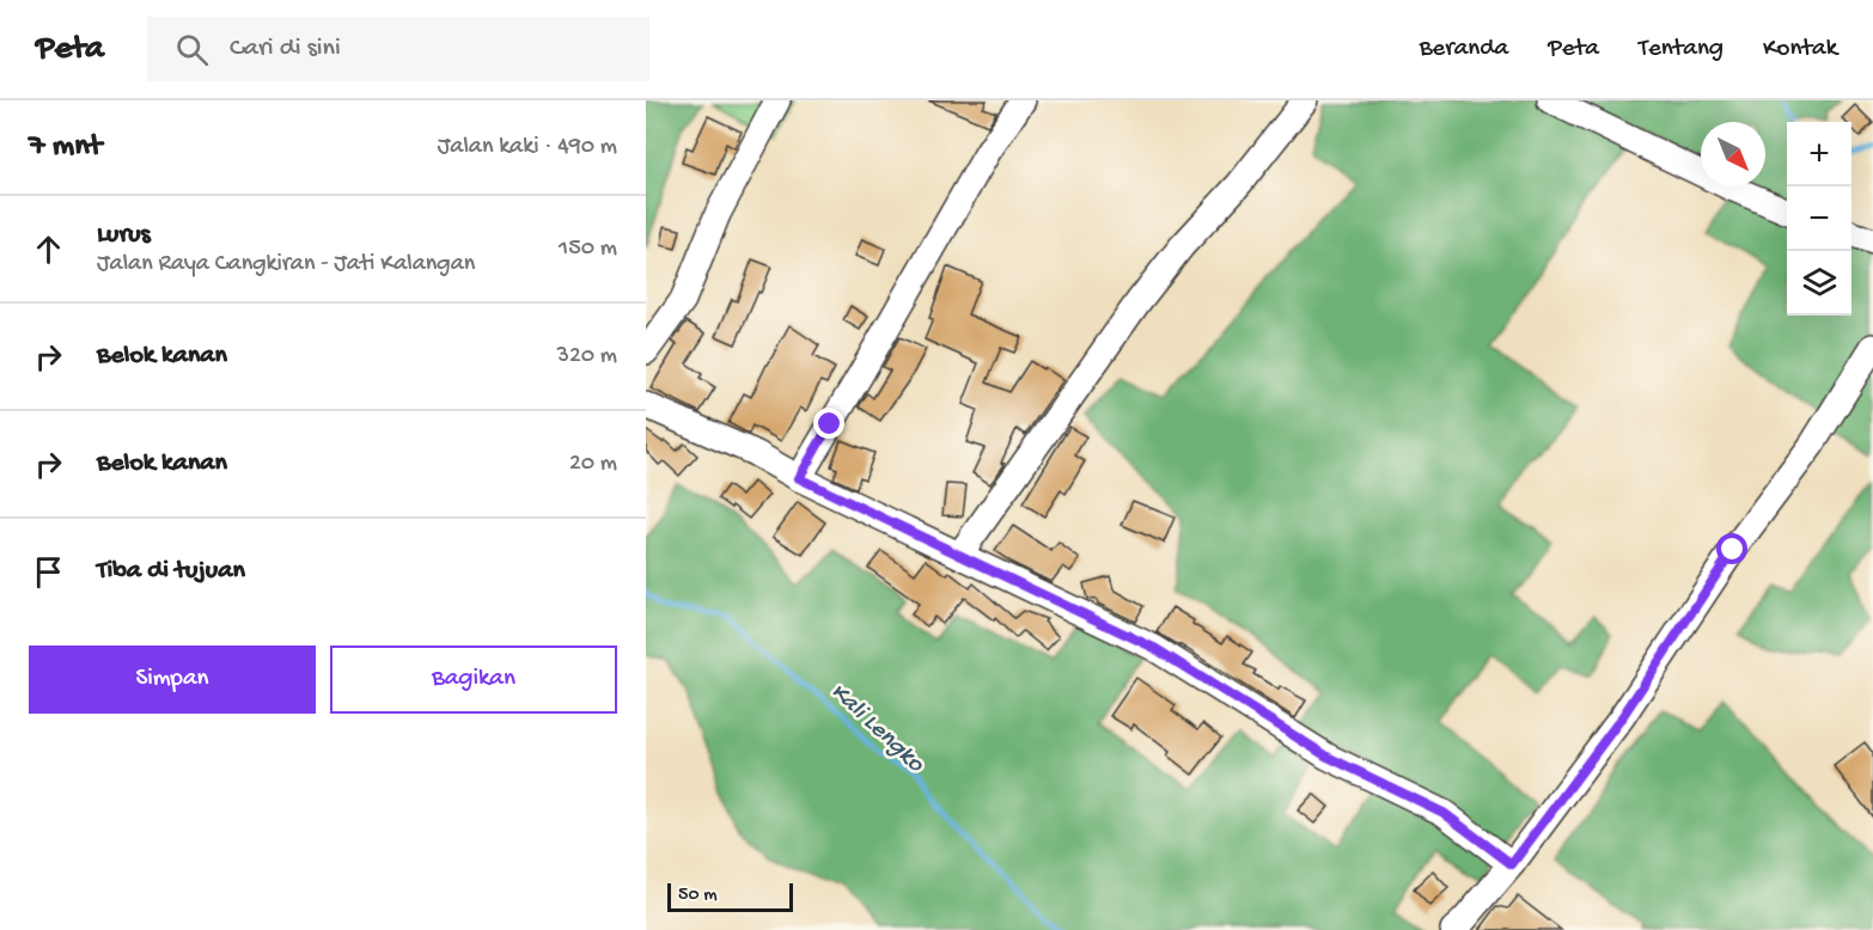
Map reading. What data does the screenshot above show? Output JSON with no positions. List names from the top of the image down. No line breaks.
{"water":["Kali Lengko"],"scale_bar":"50 m","north":"bottom right","page":{"header":"Peta","search":"Cari di sini","nav":["Beranda","Peta","Tentang","Kontak"],"heading":["7 mnt","Jalan kaki · 490 m"],"map_buttons":["+","−"],"list":[["Lurus","Jalan Raya Cangkiran - Jati Kalangan","150 m"],["Belok kanan","320 m"],["Belok kanan","20 m"],"Tiba di tujuan"],"buttons":["Simpan","Bagikan"],"scale":"50 m"}}
